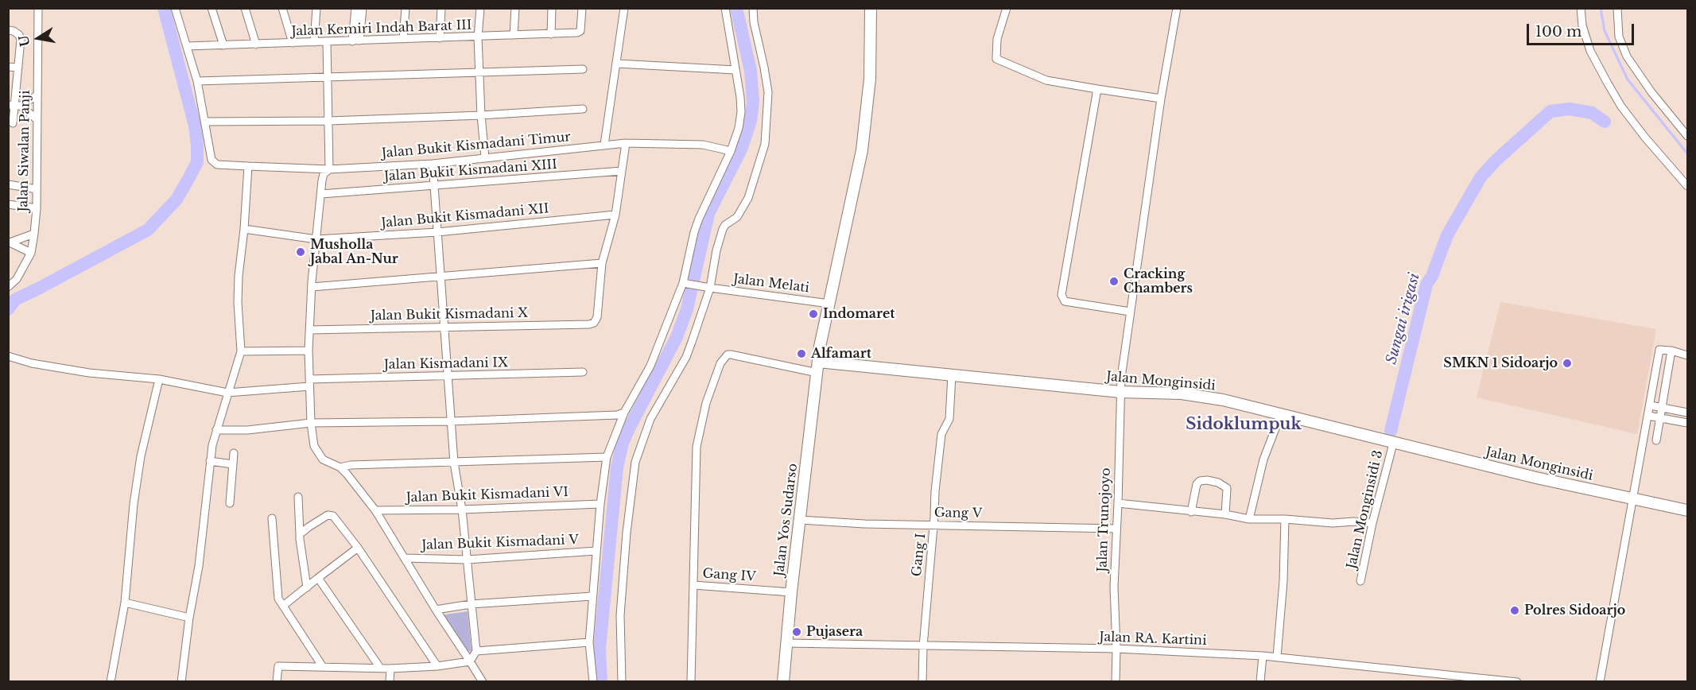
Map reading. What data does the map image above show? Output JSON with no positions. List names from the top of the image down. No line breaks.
{"streets":{"main road":["Jalan Monginsidi","Jalan Yos Sudarso"],"street":["Jalan Kemiri Indah Barat III","Jalan Bukit Kismadani Timur","Jalan Siwalan Panji","Jalan Bukit Kismadani XIII","Jalan Bukit Kismadani XII","Jalan Melati","Jalan Bukit Kismadani X","Jalan Kismadani IX","Jalan Bukit Kismadani VI","Jalan Monginsidi 3","Gang V","Jalan Trunojoyo","Jalan Bukit Kismadani V","Gang I","Gang IV","Jalan RA. Kartini"]},"crossings":[["Jalan Melati","Jalan Yos Sudarso"],["Jalan Monginsidi","Jalan Monginsidi 3"],["Jalan Monginsidi","Jalan Yos Sudarso"],["Jalan Monginsidi","Jalan Trunojoyo"],["Jalan Monginsidi","Gang I"],["Gang V","Jalan Yos Sudarso"],["Gang V","Jalan Trunojoyo"],["Gang V","Gang I"],["Jalan Yos Sudarso","Gang IV"],["Jalan Yos Sudarso","Jalan RA. Kartini"],["Jalan Trunojoyo","Jalan RA. Kartini"],["Gang I","Jalan RA. Kartini"]],"districts":["Sidoklumpuk"],"water":["Sungai irigasi"],"places":["Musholla Jabal An-Nur","Cracking Chambers","Indomaret","Alfamart","SMKN 1 Sidoarjo","Polres Sidoarjo","Pujasera"],"scale_bar":"100 m","north":"left"}
